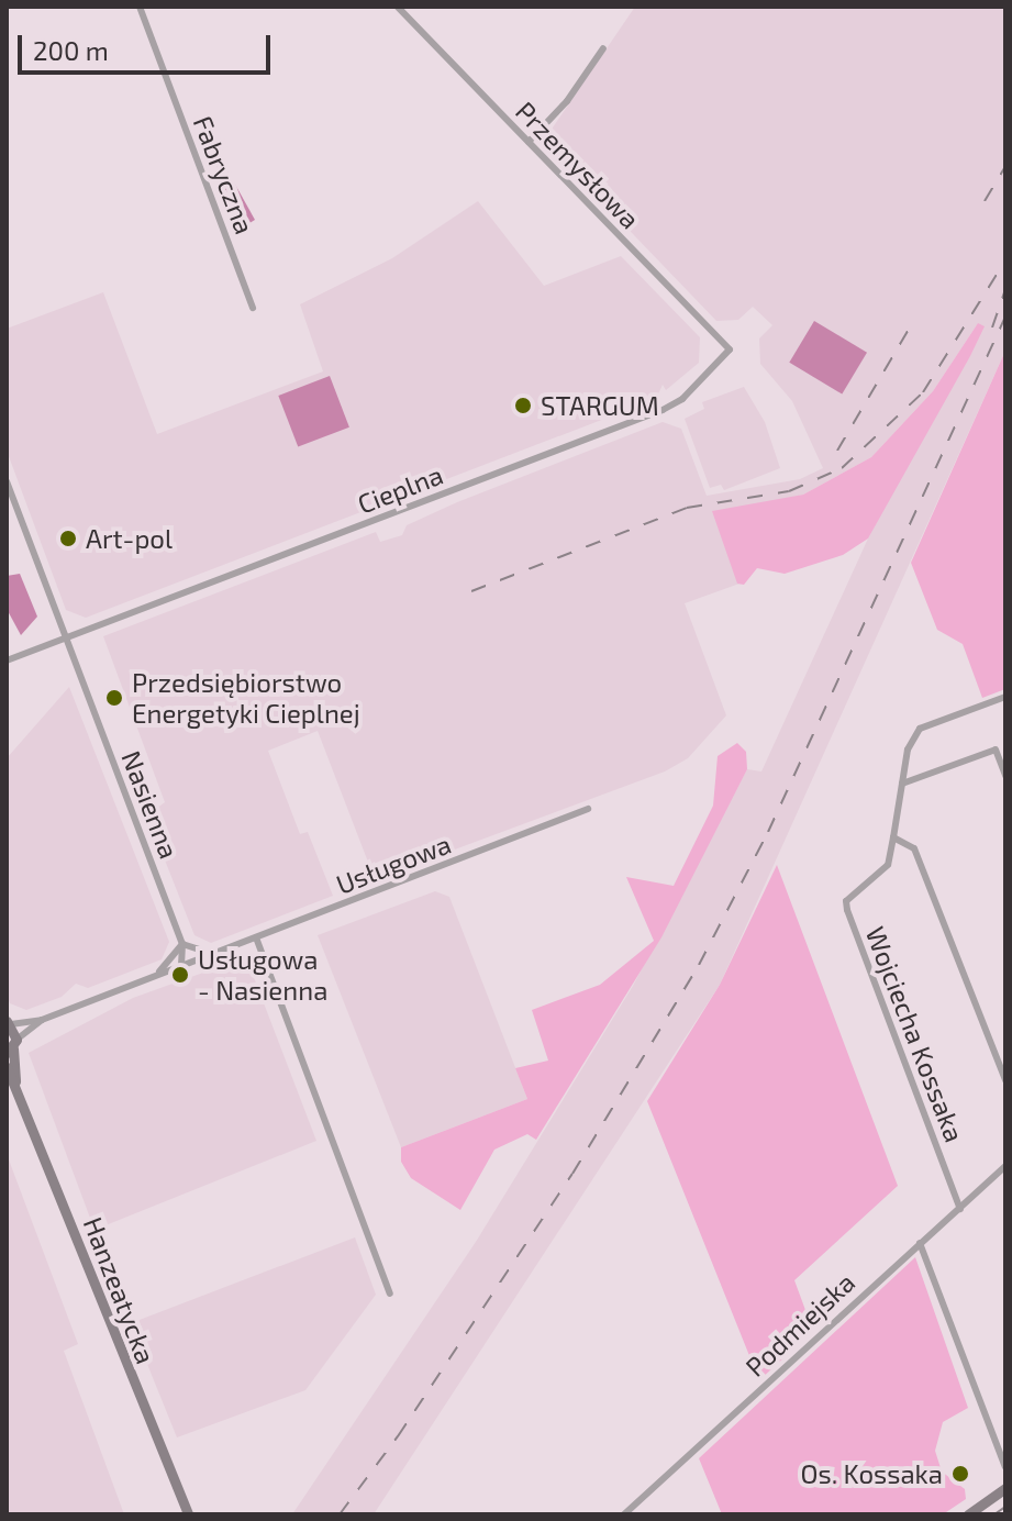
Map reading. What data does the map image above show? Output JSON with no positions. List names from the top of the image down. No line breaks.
{"streets":{"street":["Przemysłowa","Fabryczna","Cieplna","Nasienna","Usługowa","Wojciecha Kossaka","Hanzeatycka","Podmiejska"]},"crossings":[["Przemysłowa","Cieplna"],["Cieplna","Nasienna"],["Nasienna","Usługowa"],["Usługowa","Hanzeatycka"],["Wojciecha Kossaka","Podmiejska"]],"places":["STARGUM","Art-pol","Przedsiębiorstwo Energetyki Cieplnej","Usługowa - Nasienna","Os. Kossaka"],"scale_bar":"200 m"}
